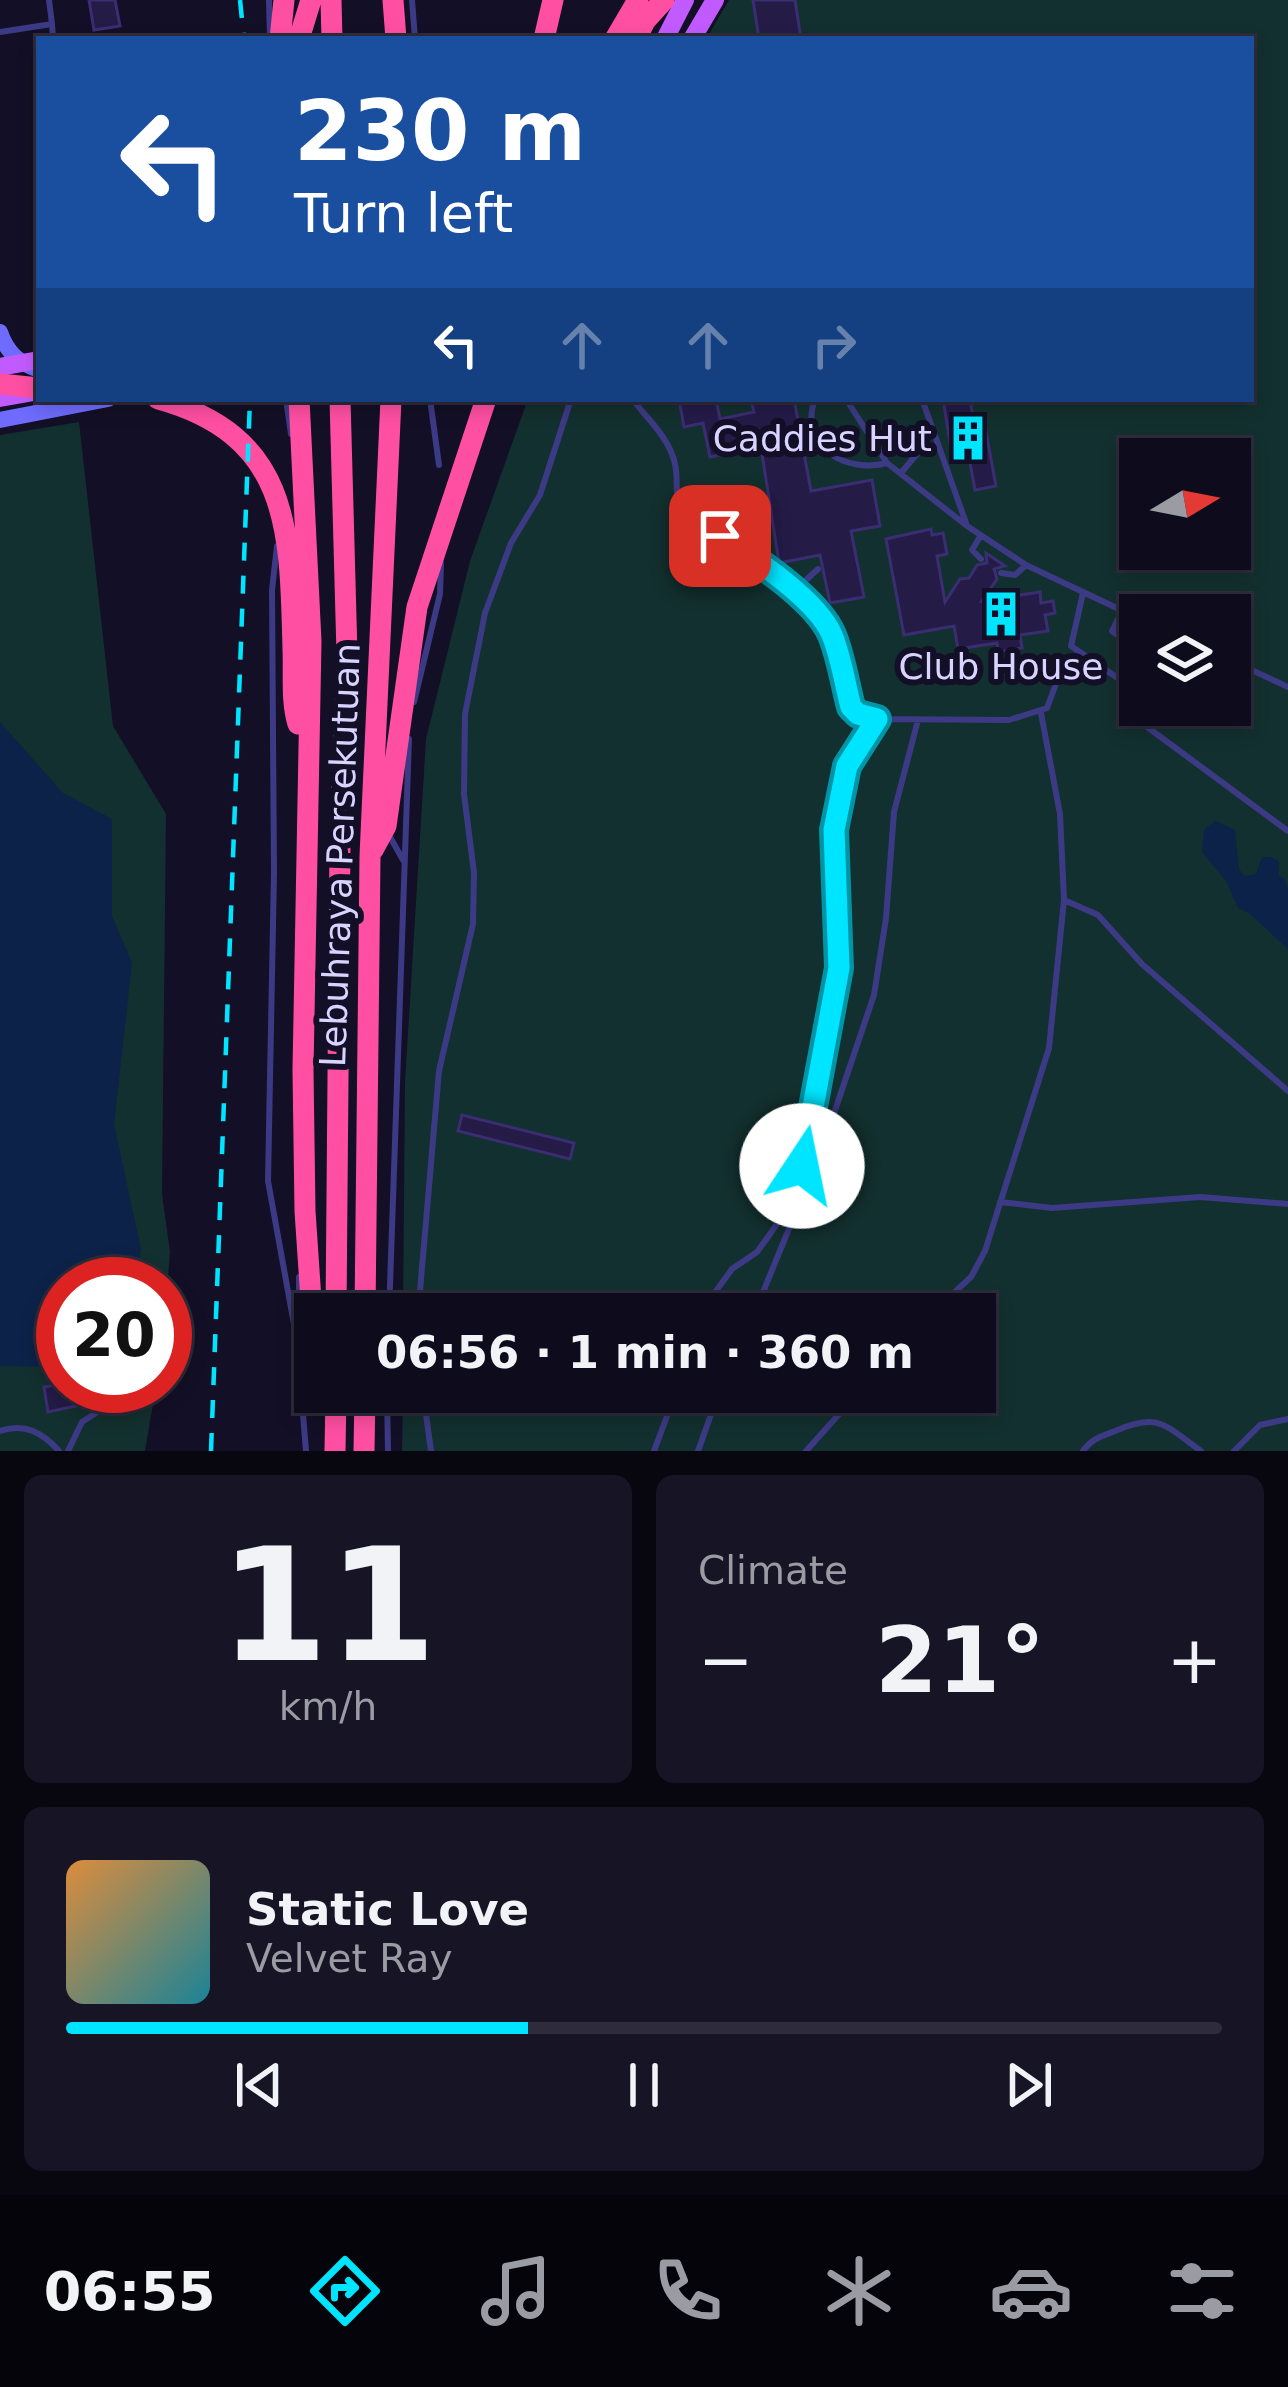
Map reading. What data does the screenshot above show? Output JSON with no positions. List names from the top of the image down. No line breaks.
{"streets":{"highway":["Lebuhraya Persekutuan"]},"places":{"building":["Caddies Hut","Club House"]},"north":"right","page":{"turn":["230 m","Turn left"],"limit":"20","trip":"06:56 · 1 min · 360 m","tile":[["11","km/h"],"Climate"],"heat":["−","21°","+"],"song":["Static Love","Velvet Ray"],"tabs":"06:55"}}
